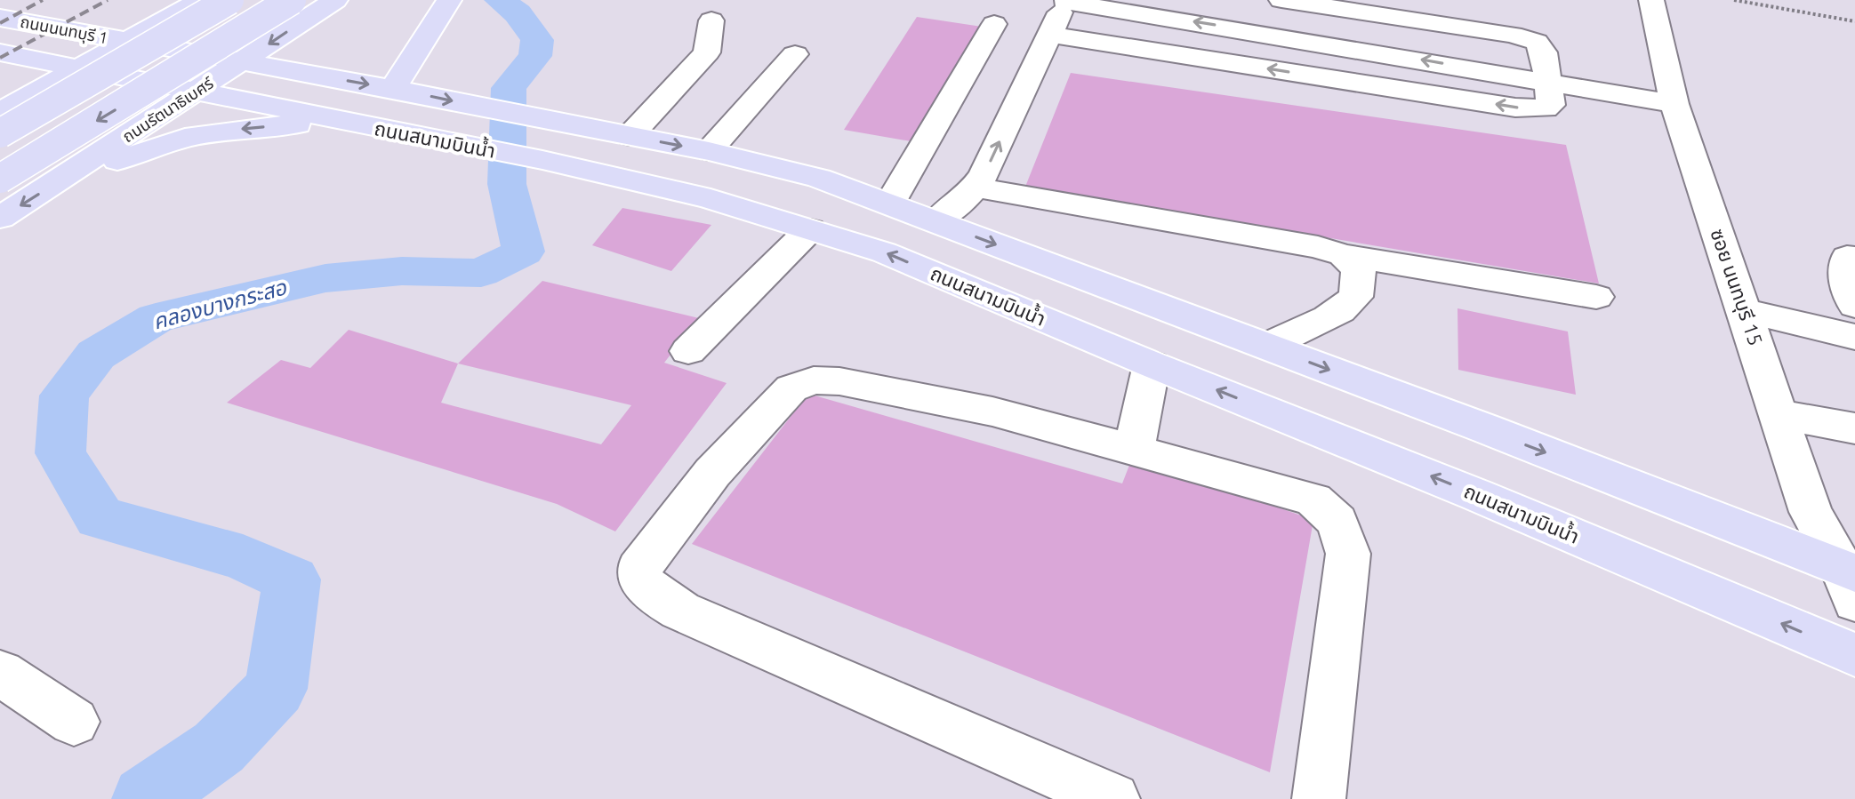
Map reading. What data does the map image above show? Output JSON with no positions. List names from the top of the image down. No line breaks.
{"streets":{"main road":["ถนนนนทบุรี 1","ถนนรัตนาธิเบศร์","ถนนสนามบินน้ำ"],"street":["ซอย นนทบุรี 15"]},"crossings":[["ถนนนนทบุรี 1","ถนนสนามบินน้ำ"],["ถนนรัตนาธิเบศร์","ถนนสนามบินน้ำ"],["ถนนสนามบินน้ำ","ซอย นนทบุรี 15"]],"water":["คลองบางกระสอ"]}
